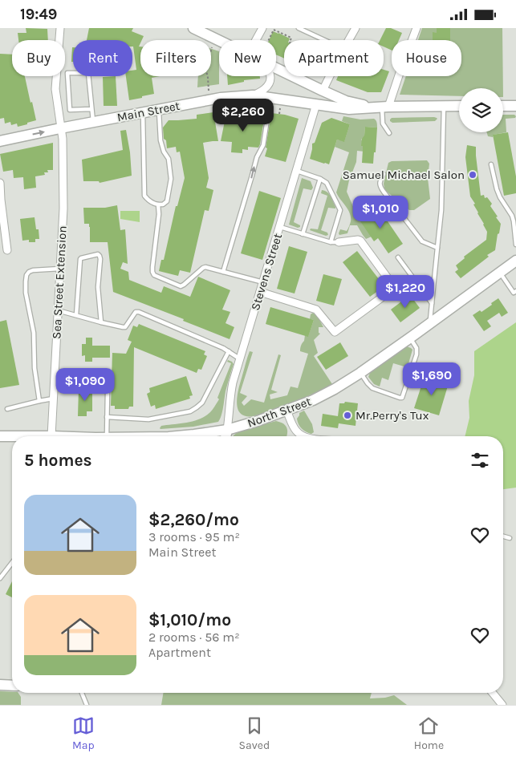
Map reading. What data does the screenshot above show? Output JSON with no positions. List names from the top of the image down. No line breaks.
{"streets":{"main road":["Main Street","Stevens Street","North Street"],"street":["Sea Street Extension"]},"crossings":[["Main Street","Stevens Street"],["Main Street","Sea Street Extension"],["Stevens Street","North Street"],["Sea Street Extension","North Street"]],"places":["Samuel Michael Salon","Mr.Perry's Tux"],"page":{"status":"19:49","chip":["Buy","Rent","Filters","New","Apartment","House"],"price":["$2,260","$1,010","$1,220","$1,690","$1,090"],"heading":"5 homes","list":[{"name":"$2,260/mo","note":"3 rooms · 95 m² · Main Street"},{"name":"$1,010/mo","note":"2 rooms · 56 m² · Apartment"}],"tabs":["Map","Saved","Home"]}}
